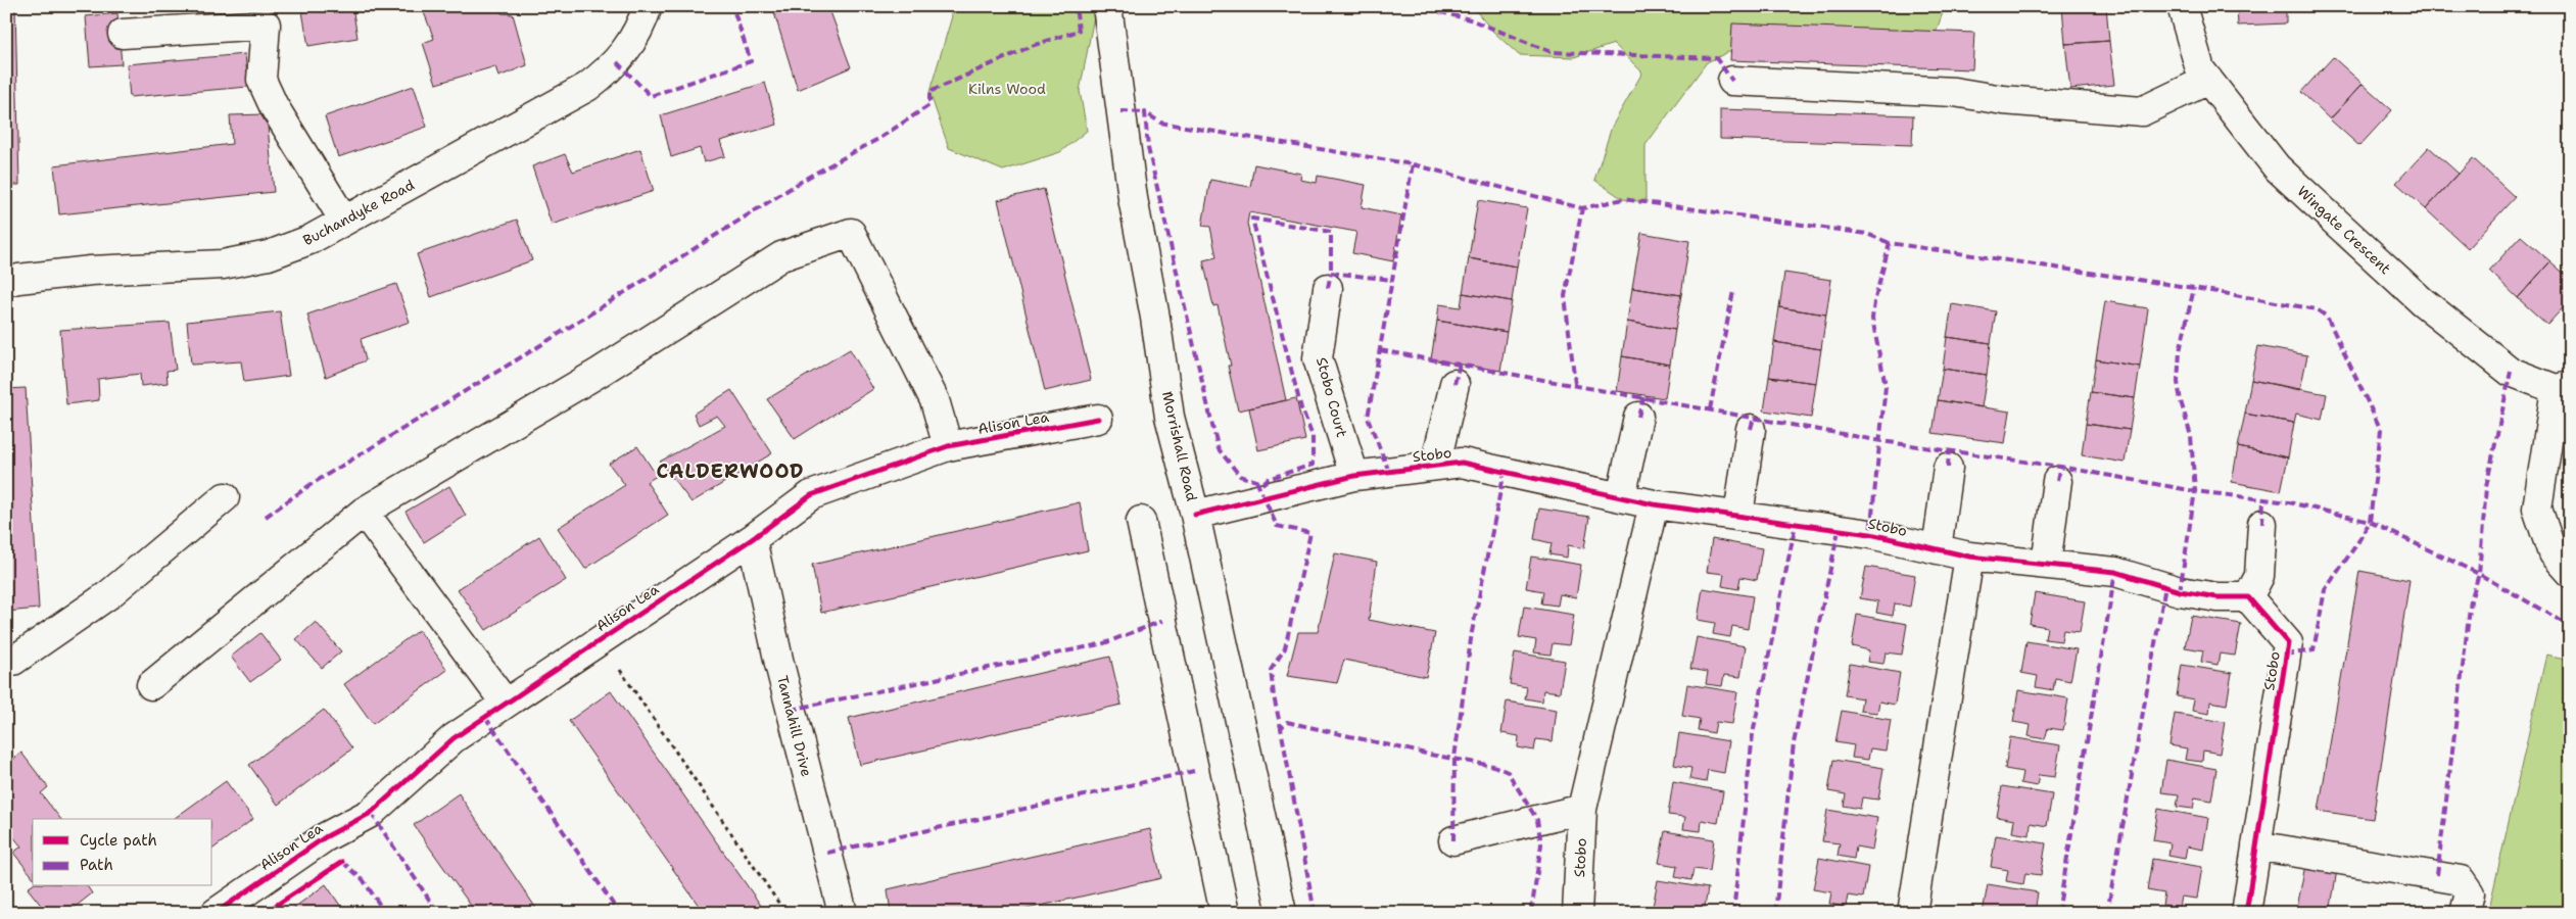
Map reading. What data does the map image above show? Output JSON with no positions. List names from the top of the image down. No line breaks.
{"streets":{"street":["Buchandyke Road","Wingate Crescent","Stobo Court","Alison Lea","Morrishall Road","Stobo","Tannahill Drive"]},"crossings":[["Stobo Court","Stobo"],["Alison Lea","Tannahill Drive"],["Morrishall Road","Stobo"]],"districts":["CALDERWOOD"],"parks":["Kilns Wood"],"legend":["Cycle path","Path"]}
